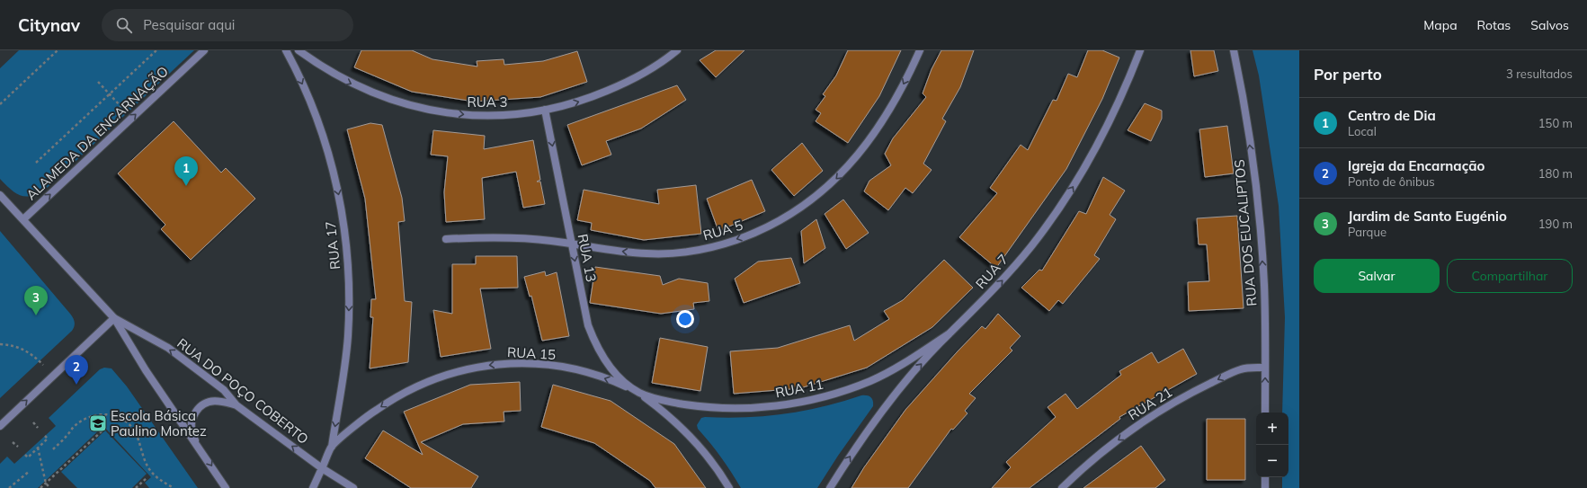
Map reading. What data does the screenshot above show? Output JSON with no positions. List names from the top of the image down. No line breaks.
{"streets":{"street":["RUA 3","ALAMEDA DA ENCARNAÇÃO","RUA 5","RUA DOS EUCALIPTOS","RUA 17","RUA 13","RUA 7","RUA 15","RUA 11","RUA DO POÇO COBERTO","RUA 21"]},"crossings":[["RUA 3","RUA 13"],["ALAMEDA DA ENCARNAÇÃO","RUA DO POÇO COBERTO"],["RUA 5","RUA 13"],["RUA DOS EUCALIPTOS","RUA 21"],["RUA 17","RUA 15"],["RUA 13","RUA 15"],["RUA 13","RUA 11"],["RUA 7","RUA 11"],["RUA 15","RUA 11"],["RUA 15","RUA DO POÇO COBERTO"]],"one_way":["RUA 3","ALAMEDA DA ENCARNAÇÃO","RUA 5","RUA DOS EUCALIPTOS","RUA 17","RUA 13","RUA 7","RUA 15","RUA 21"],"places":{"school or university":["Escola Básica Paulino Montez"]},"page":{"header":"Citynav","search":"Pesquisar aqui","nav":["Mapa","Rotas","Salvos"],"heading":["Por perto","3 resultados"],"list":[{"mark":"1","name":"Centro de Dia","note":"Local","value":"150 m"},{"mark":"2","name":"Igreja da Encarnação","note":"Ponto de ônibus","value":"180 m"},{"mark":"3","name":"Jardim de Santo Eugénio","note":"Parque","value":"190 m"}],"pins":["1","3","2"],"buttons":["Salvar","Compartilhar"],"map_buttons":["+","−"]}}
